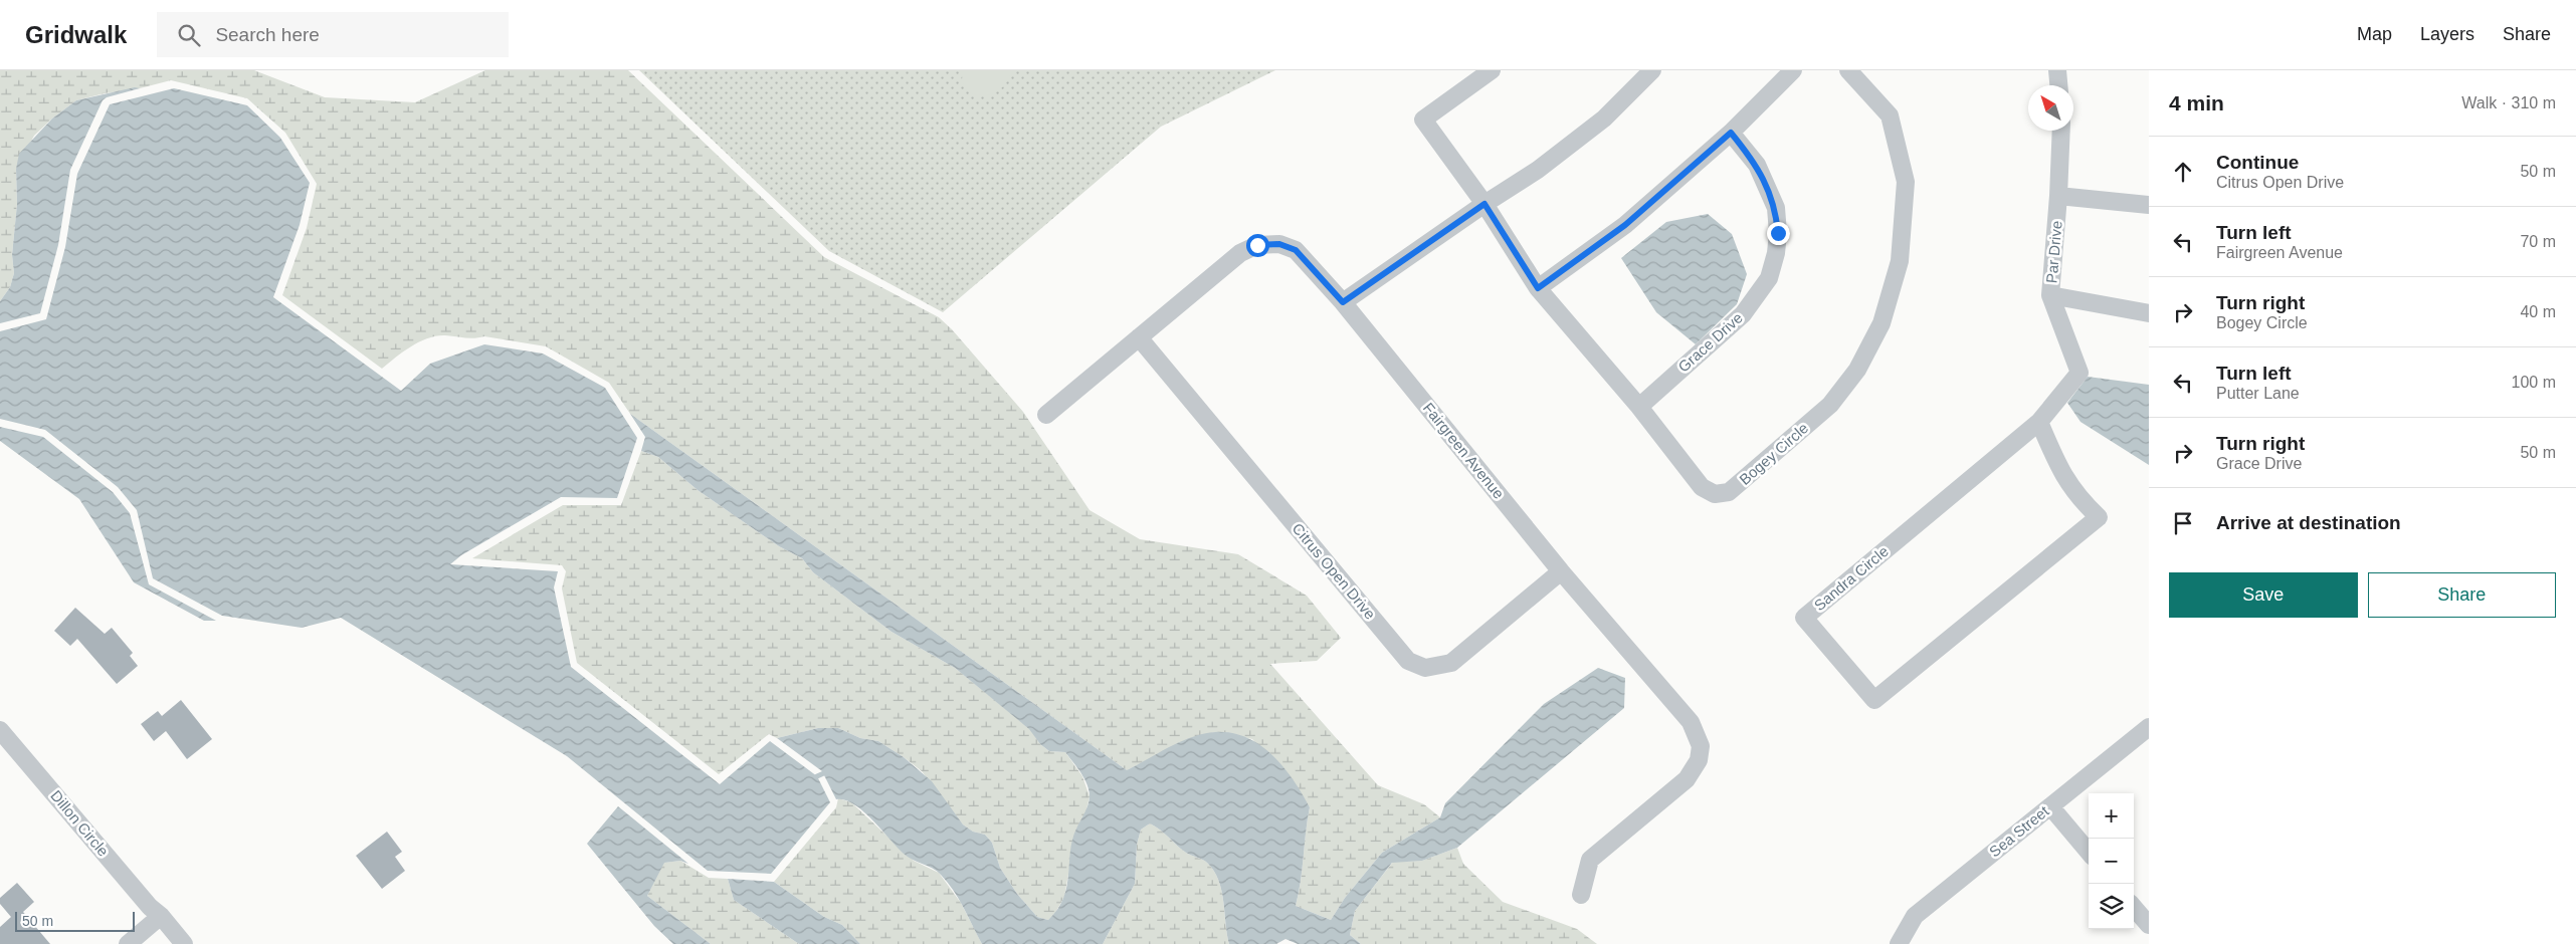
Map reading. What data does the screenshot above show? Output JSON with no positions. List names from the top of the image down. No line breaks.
{"streets":{"street":["Par Drive","Grace Drive","Fairgreen Avenue","Bogey Circle","Citrus Open Drive","Sandra Circle","Dillon Circle","Sea Street"]},"crossings":[["Par Drive","Sandra Circle"],["Grace Drive","Bogey Circle"],["Fairgreen Avenue","Citrus Open Drive"]],"scale_bar":"50 m","north":"top left","page":{"header":"Gridwalk","search":"Search here","nav":["Map","Layers","Share"],"heading":["4 min","Walk · 310 m"],"list":[["Continue","Citrus Open Drive","50 m"],["Turn left","Fairgreen Avenue","70 m"],["Turn right","Bogey Circle","40 m"],["Turn left","Putter Lane","100 m"],["Turn right","Grace Drive","50 m"],"Arrive at destination"],"buttons":["Save","Share"],"map_buttons":["+","−"],"scale":"50 m"}}
